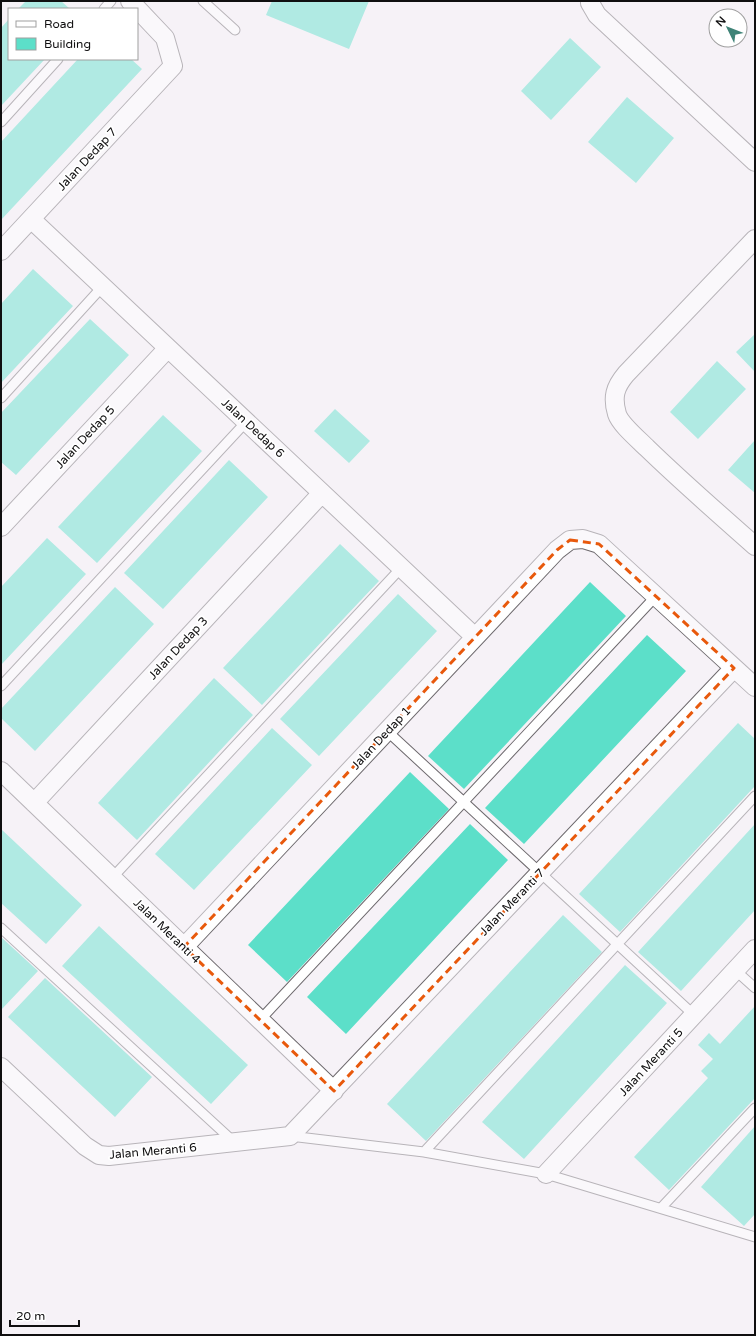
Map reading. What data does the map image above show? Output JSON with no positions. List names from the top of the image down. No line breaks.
{"streets":{"street":["Jalan Dedap 7","Jalan Dedap 6","Jalan Dedap 5","Jalan Dedap 3","Jalan Dedap 1","Jalan Meranti 7","Jalan Meranti 4","Jalan Meranti 5","Jalan Meranti 6"]},"crossings":[["Jalan Dedap 7","Jalan Dedap 6"],["Jalan Dedap 6","Jalan Dedap 5"],["Jalan Dedap 6","Jalan Dedap 3"],["Jalan Dedap 6","Jalan Dedap 1"],["Jalan Dedap 3","Jalan Meranti 4"],["Jalan Dedap 1","Jalan Meranti 4"],["Jalan Meranti 7","Jalan Meranti 4"],["Jalan Meranti 7","Jalan Meranti 6"]],"legend":["Road","Building"],"scale_bar":"20 m","north":"top left"}
